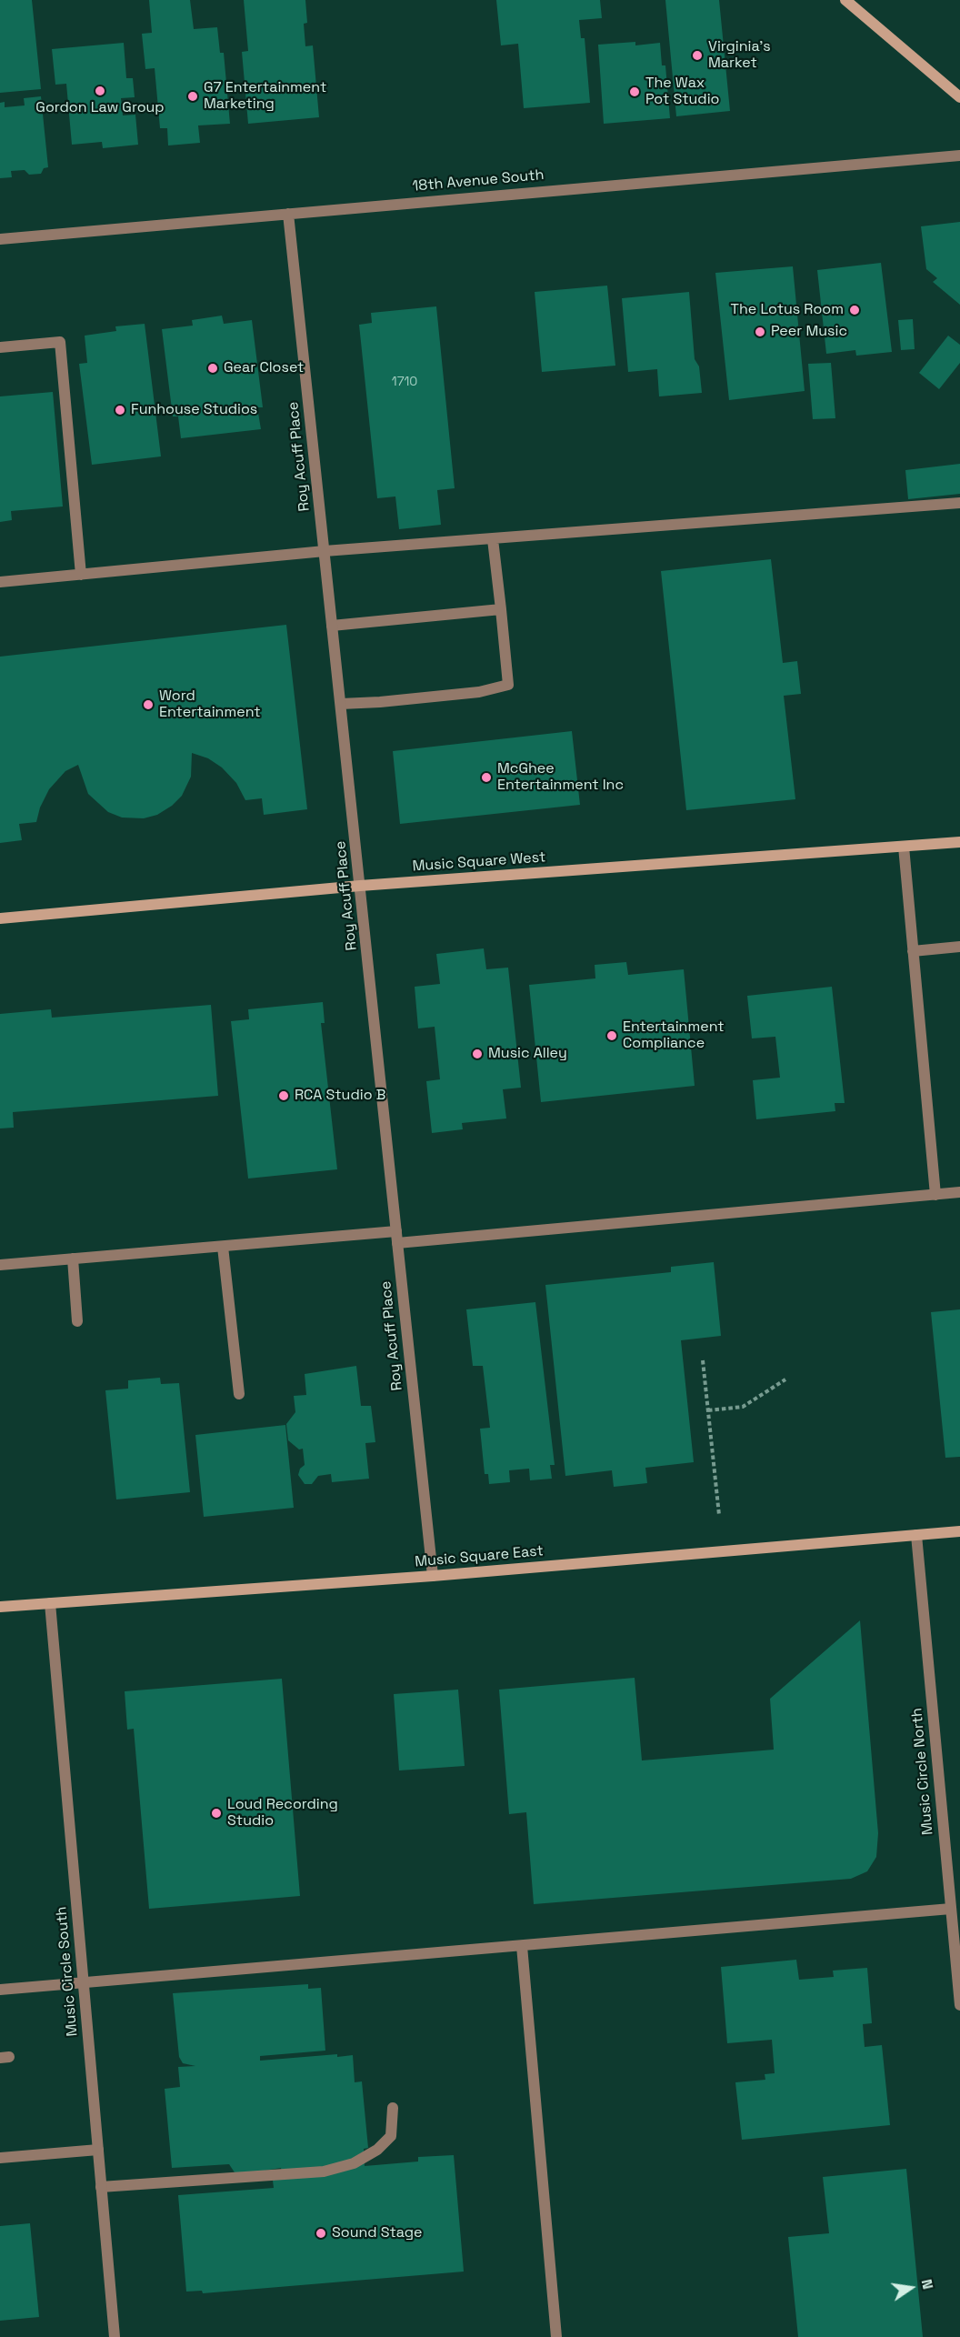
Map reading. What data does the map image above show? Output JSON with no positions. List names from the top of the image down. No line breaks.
{"streets":{"main road":["Music Square West","Music Square East"],"street":["18th Avenue South","Roy Acuff Place","Music Circle North","Music Circle South"]},"crossings":[["18th Avenue South","Roy Acuff Place"],["Roy Acuff Place","Music Square West"],["Roy Acuff Place","Music Square East"],["Music Square East","Music Circle North"],["Music Square East","Music Circle South"]],"places":["Virginia's Market","Gordon Law Group","The Wax Pot Studio","G7 Entertainment Marketing","The Lotus Room","Peer Music","Gear Closet","Funhouse Studios","Word Entertainment","McGhee Entertainment Inc","Entertainment Compliance","Music Alley","RCA Studio B","Loud Recording Studio","Sound Stage"],"house_numbers":["1710"],"north":"right"}
